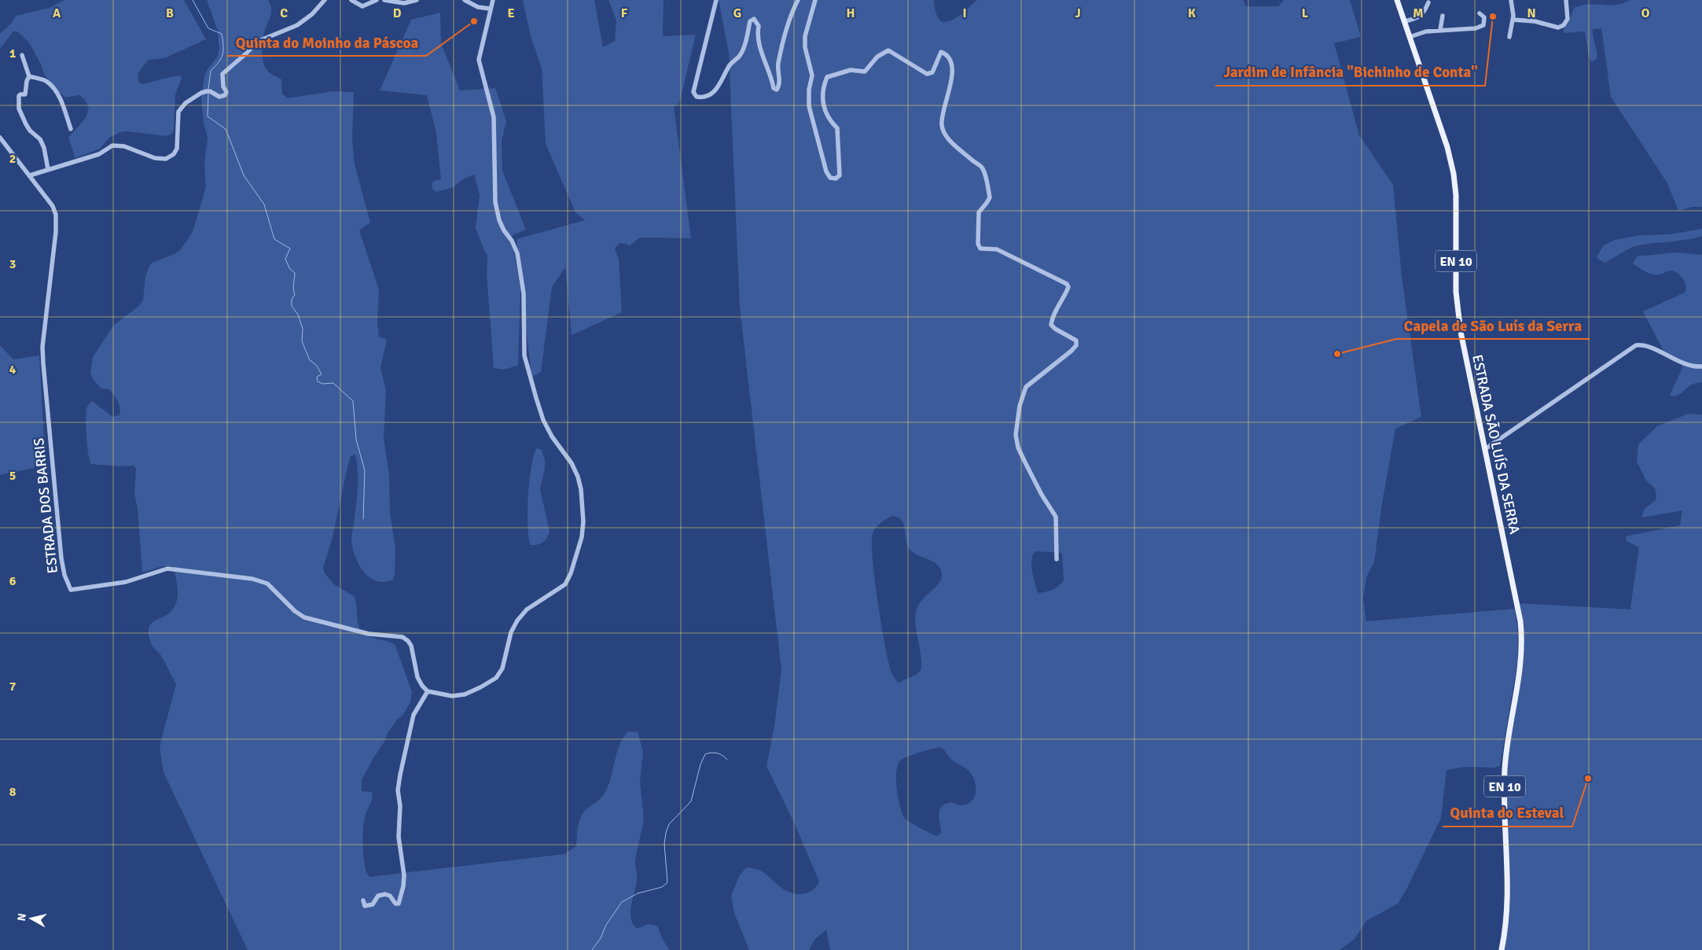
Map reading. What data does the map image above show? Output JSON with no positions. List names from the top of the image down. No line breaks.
{"streets":{"main road":["EN 10","ESTRADA SÃO LUÍS DA SERRA"],"street":["ESTRADA DOS BARRIS"]},"places":["Jardim de Infância \"Bichinho de Conta\"","Quinta do Moinho da Páscoa","Capela de São Luís da Serra","Quinta do Esteval"],"north":"left","grid":{"columns":["A","B","C","D","E","F","G","H","I","J","K","L","M","N","O"],"rows":["1","2","3","4","5","6","7","8"]}}
